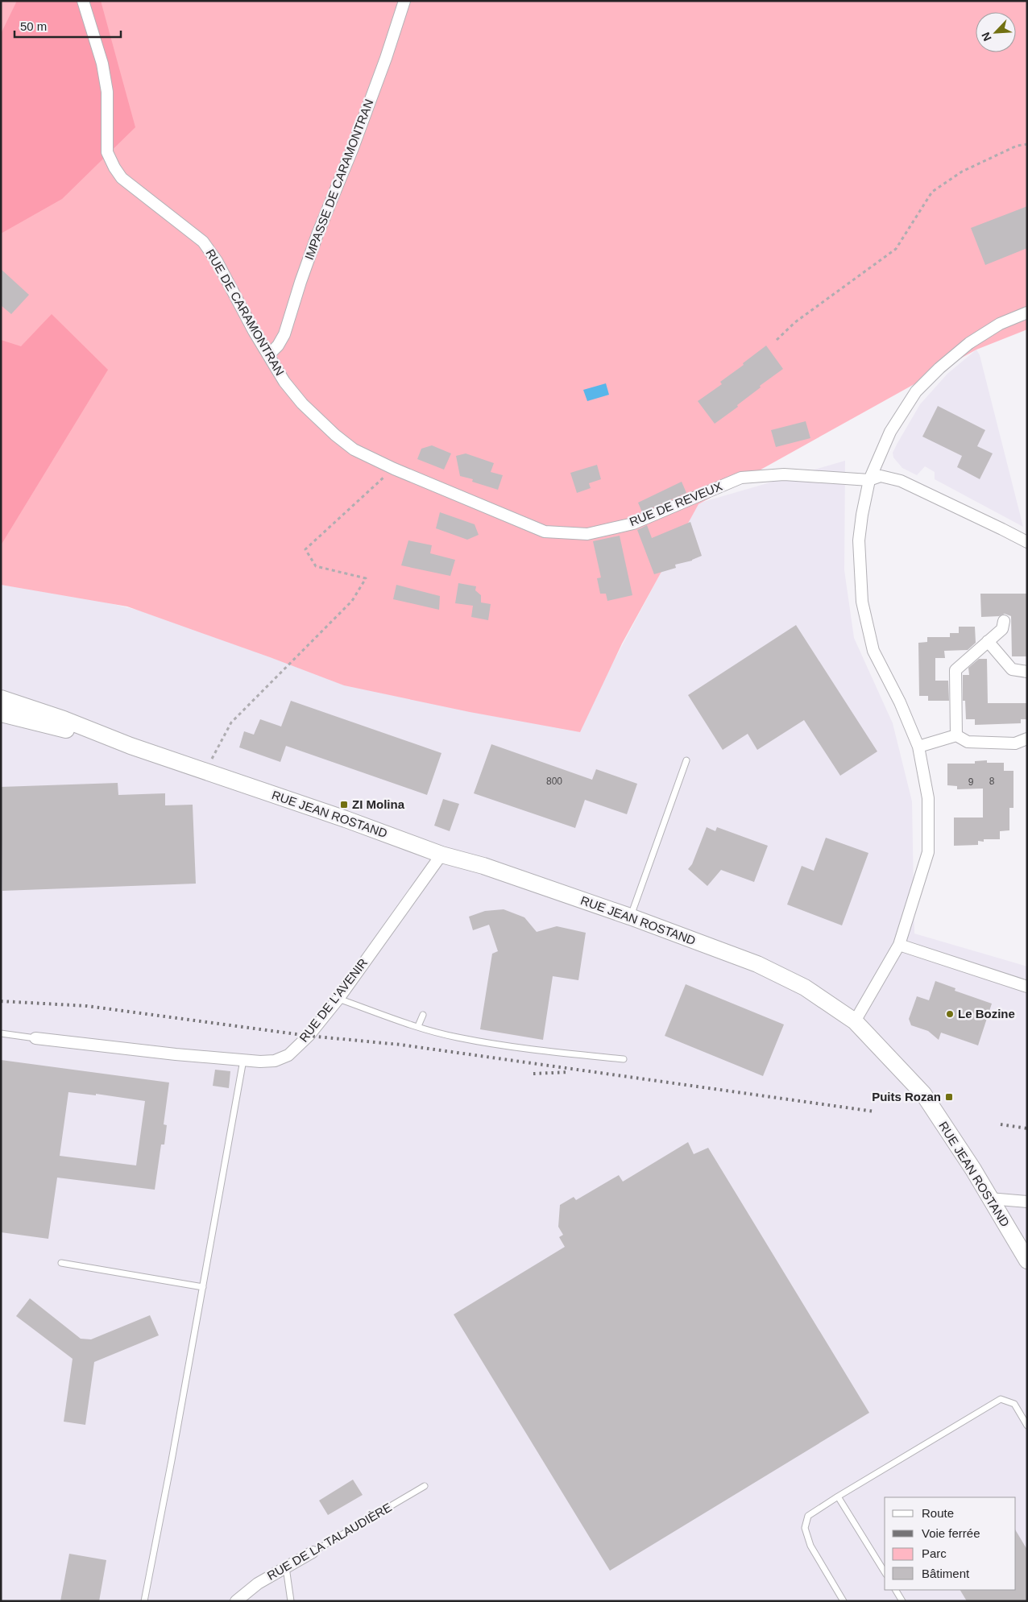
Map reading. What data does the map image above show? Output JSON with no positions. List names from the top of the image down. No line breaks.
{"streets":{"main road":["RUE JEAN ROSTAND"],"street":["IMPASSE DE CARAMONTRAN","RUE DE CARAMONTRAN","RUE DE REVEUX","RUE DE L'AVENIR","RUE DE LA TALAUDIÈRE"]},"crossings":[["IMPASSE DE CARAMONTRAN","RUE DE CARAMONTRAN"],["RUE DE CARAMONTRAN","RUE DE REVEUX"],["RUE JEAN ROSTAND","RUE DE L'AVENIR"]],"places":{"transit":["ZI Molina","Puits Rozan"],"other":["Le Bozine"]},"house_numbers":["800","8","9"],"legend":["Route","Voie ferrée","Parc","Bâtiment"],"scale_bar":"50 m","north":"bottom left"}
